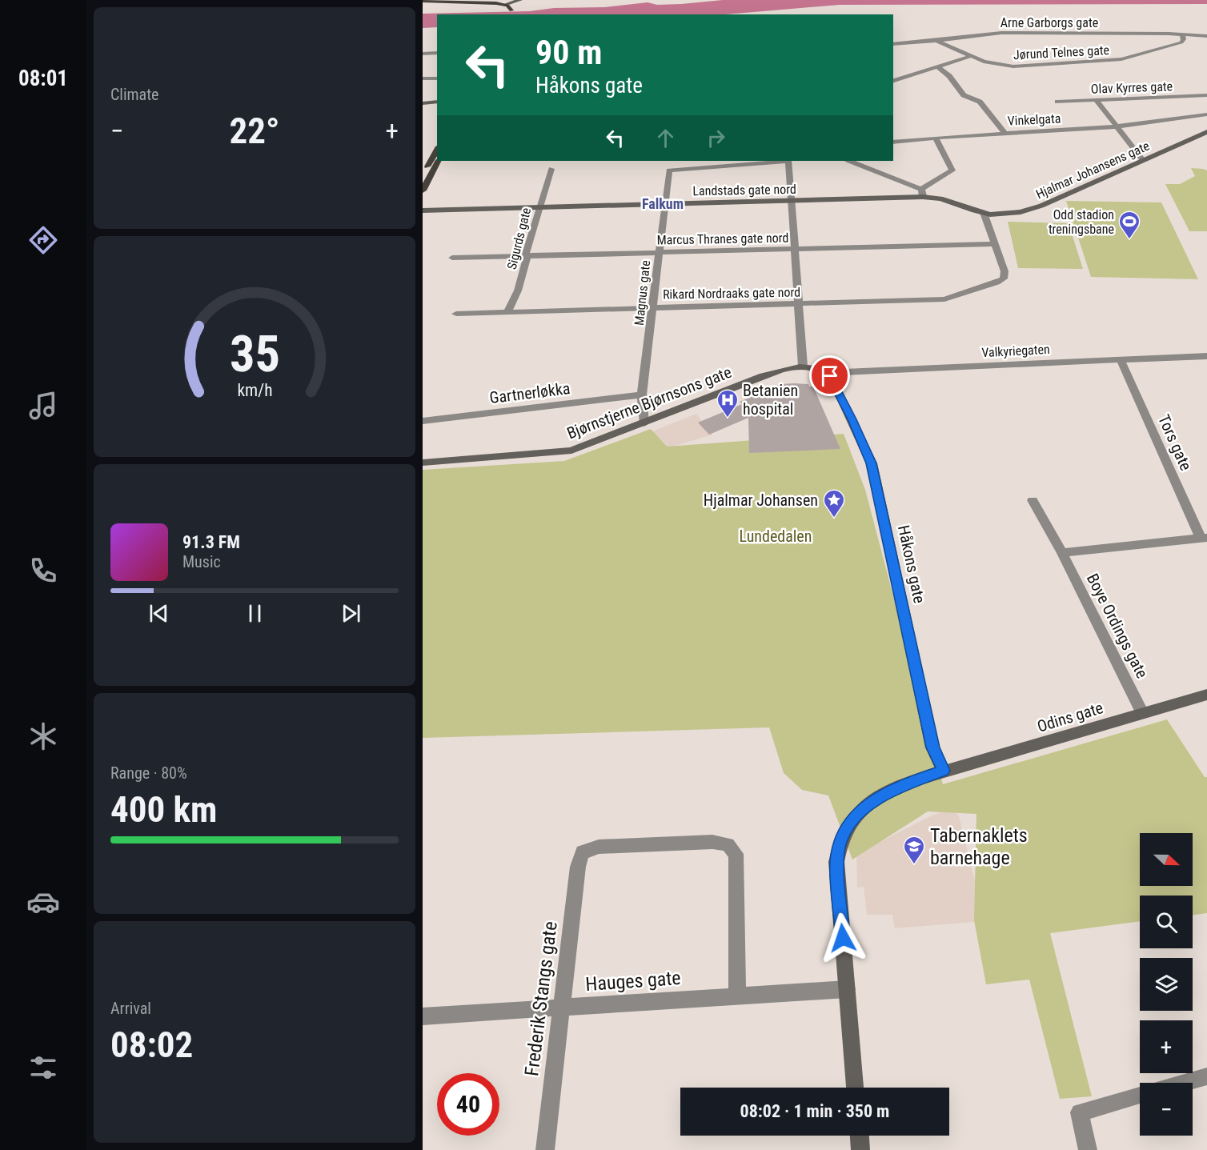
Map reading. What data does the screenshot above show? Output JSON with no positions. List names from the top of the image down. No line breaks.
{"streets":{"street":["Arne Garborgs gate","Jørund Telnes gate","Olav Kyrres gate","Vinkelgata","Hjalmar Johansens gate","Landstads gate nord","Sigurds gate","Marcus Thranes gate nord","Magnus gate","Rikard Nordraaks gate nord","Valkyriegaten","Gartnerløkka","Bjørnstjerne Bjørnsons gate","Tors gate","Håkons gate","Boye Ordings gate","Odins gate","Hauges gate","Frederik Stangs gate"]},"crossings":[["Arne Garborgs gate","Jørund Telnes gate"],["Hjalmar Johansens gate","Landstads gate nord"],["Landstads gate nord","Sigurds gate"],["Landstads gate nord","Magnus gate"],["Sigurds gate","Marcus Thranes gate nord"],["Sigurds gate","Rikard Nordraaks gate nord"],["Marcus Thranes gate nord","Magnus gate"],["Marcus Thranes gate nord","Rikard Nordraaks gate nord"],["Magnus gate","Rikard Nordraaks gate nord"],["Magnus gate","Gartnerløkka"],["Magnus gate","Bjørnstjerne Bjørnsons gate"],["Valkyriegaten","Bjørnstjerne Bjørnsons gate"],["Valkyriegaten","Tors gate"],["Valkyriegaten","Håkons gate"],["Bjørnstjerne Bjørnsons gate","Håkons gate"],["Tors gate","Boye Ordings gate"],["Håkons gate","Odins gate"],["Boye Ordings gate","Odins gate"],["Odins gate","Hauges gate"],["Hauges gate","Frederik Stangs gate"]],"districts":["Falkum"],"parks":["Lundedalen"],"places":{"sports":["Odd stadion treningsbane"],"hospital":["Betanien hospital"],"place":["Hjalmar Johansen"],"school or university":["Tabernaklets barnehage"]},"north":"right","page":{"tabs":"08:01","tile":["Climate",["Range · 80%","400 km"],["Arrival","08:02"]],"turn":["90 m","Håkons gate"],"heat":["−","22°","+"],"song":["91.3 FM","Music"],"map_buttons":["+","−"],"limit":"40","trip":"08:02 · 1 min · 350 m","gauge":["35","km/h"]}}
